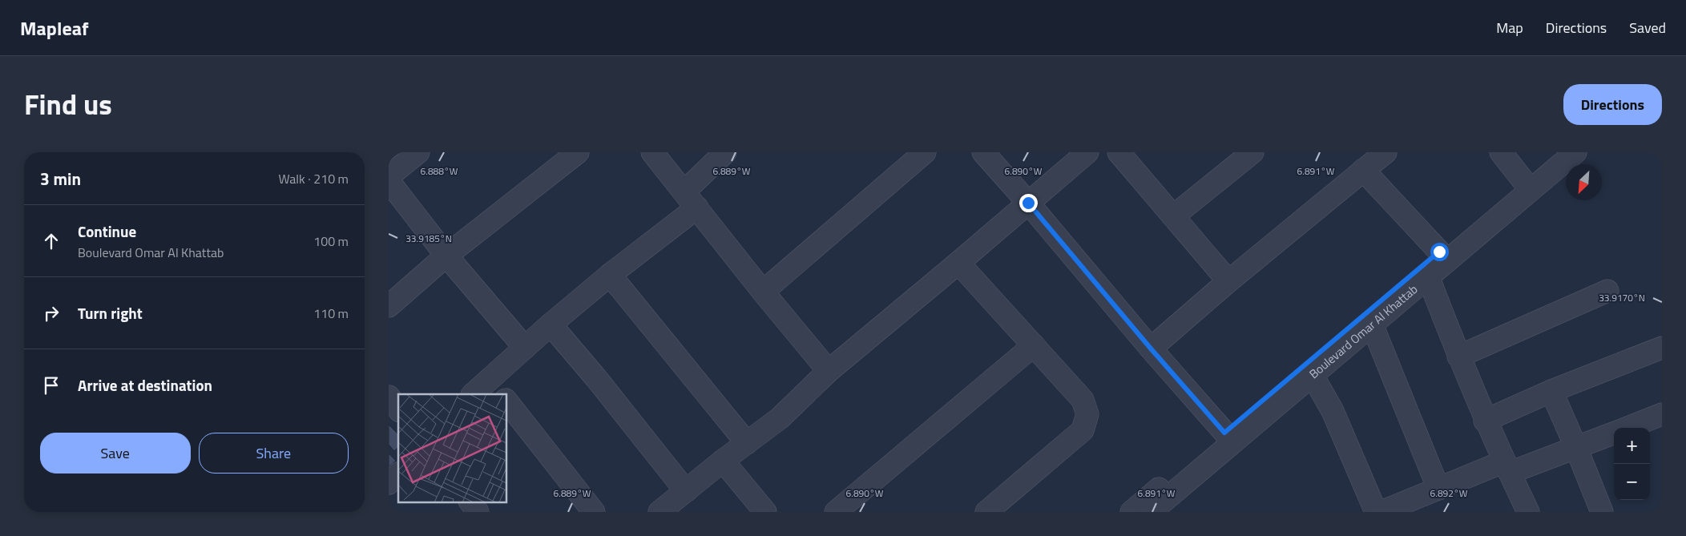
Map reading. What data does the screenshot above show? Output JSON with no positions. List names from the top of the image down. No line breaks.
{"streets":{"street":["Boulevard Omar Al Khattab"]},"north":"bottom left","page":{"header":"Mapleaf","nav":["Map","Directions","Saved"],"title":"Find us","buttons":["Directions",["Save","Share"]],"heading":["3 min","Walk · 210 m"],"list":[["Continue","Boulevard Omar Al Khattab","100 m"],["Turn right","110 m"],"Arrive at destination"],"map_buttons":["+","−"]},"coordinates":["6.888°W","6.889°W","6.890°W","6.891°W","33.9185°N","33.9170°N","6.892°W"]}
